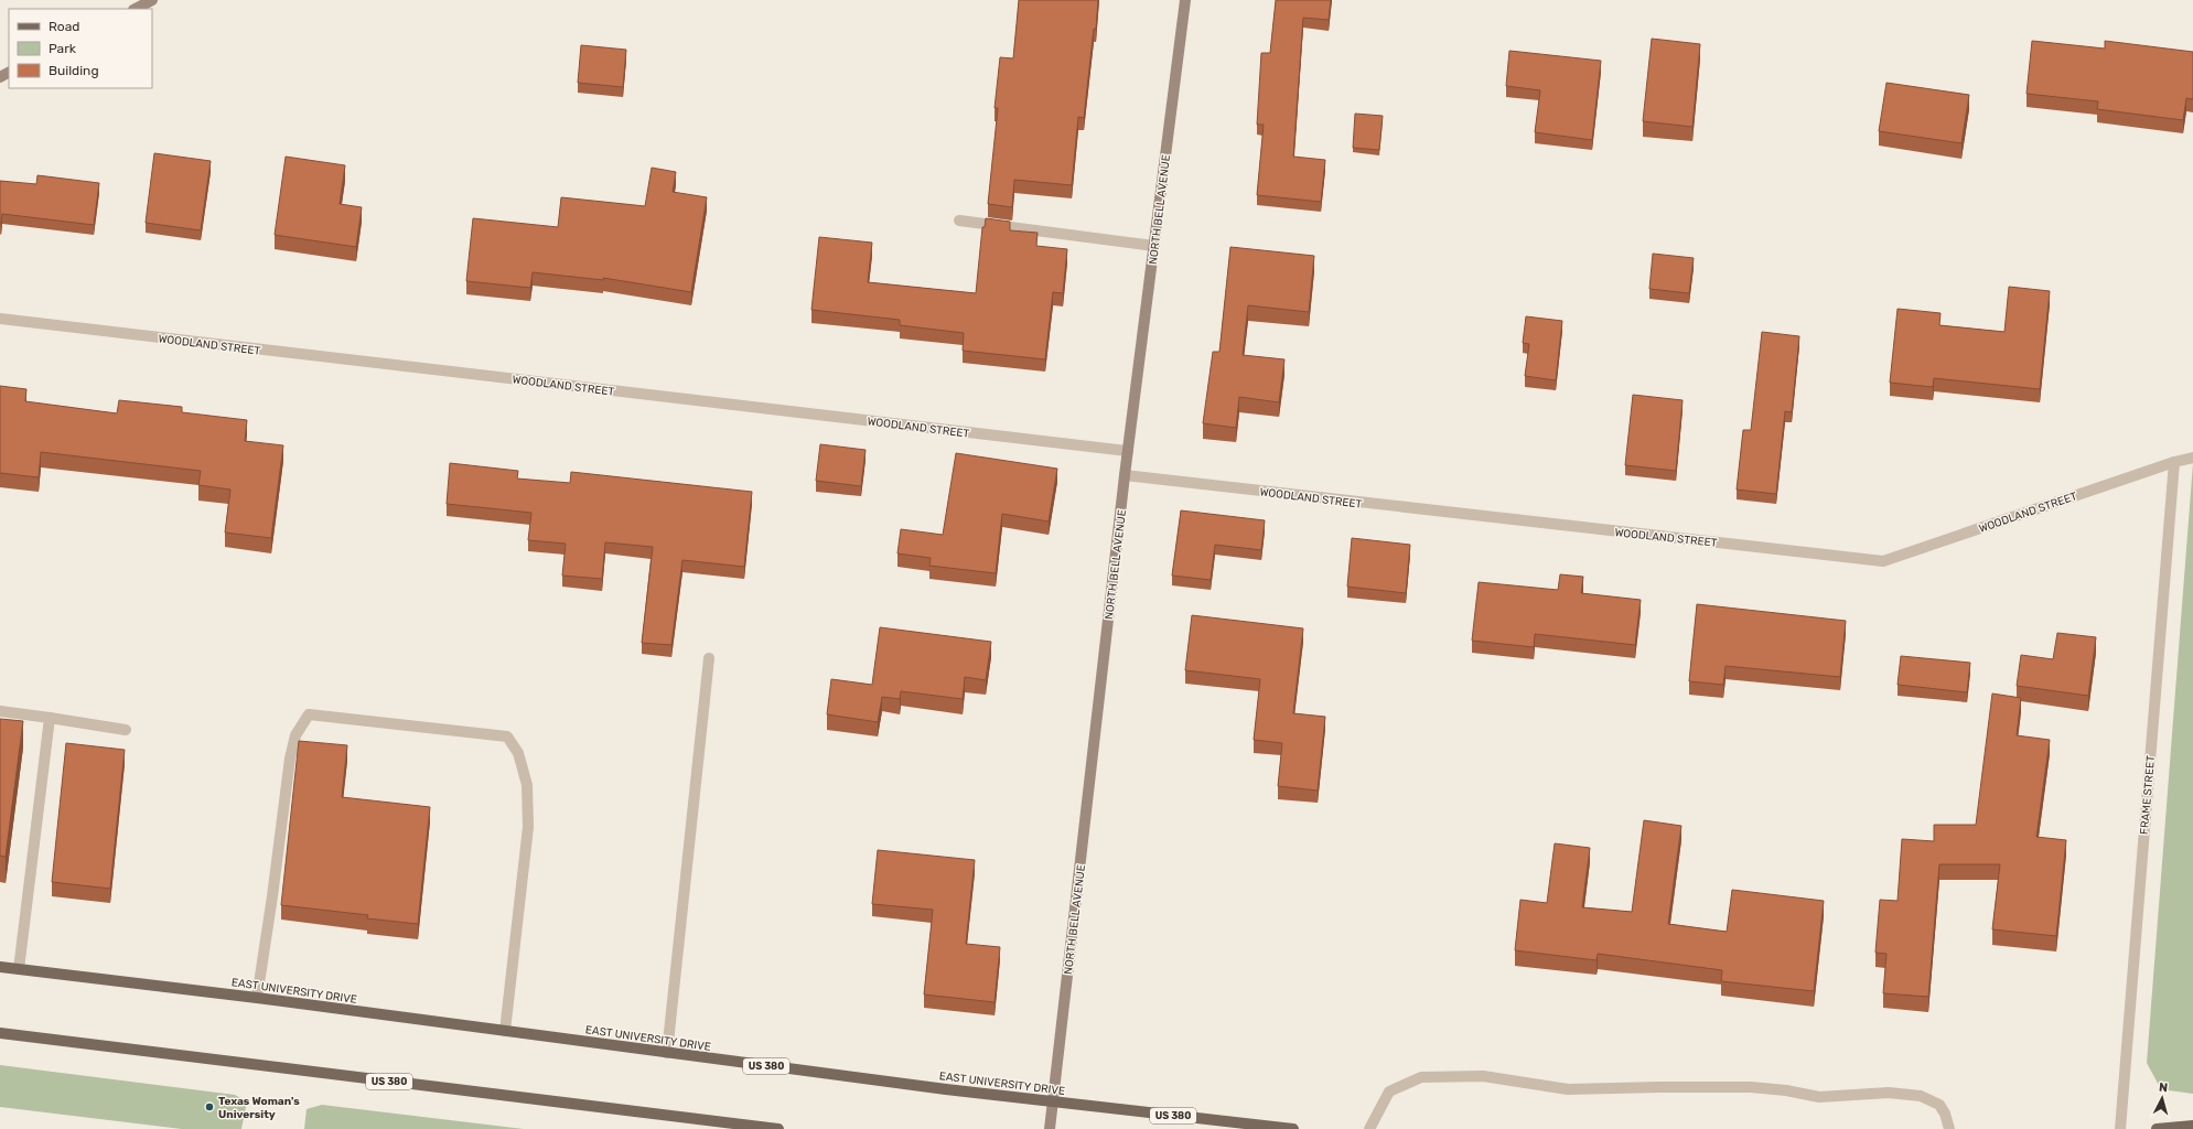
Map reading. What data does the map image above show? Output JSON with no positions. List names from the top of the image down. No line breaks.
{"streets":{"main road":["NORTH BELL AVENUE","EAST UNIVERSITY DRIVE","US 380"],"street":["WOODLAND STREET","FRAME STREET"]},"crossings":[["NORTH BELL AVENUE","WOODLAND STREET"],["NORTH BELL AVENUE","EAST UNIVERSITY DRIVE"],["WOODLAND STREET","FRAME STREET"]],"places":["Texas Woman's University"],"legend":["Road","Park","Building"],"north":"top"}
